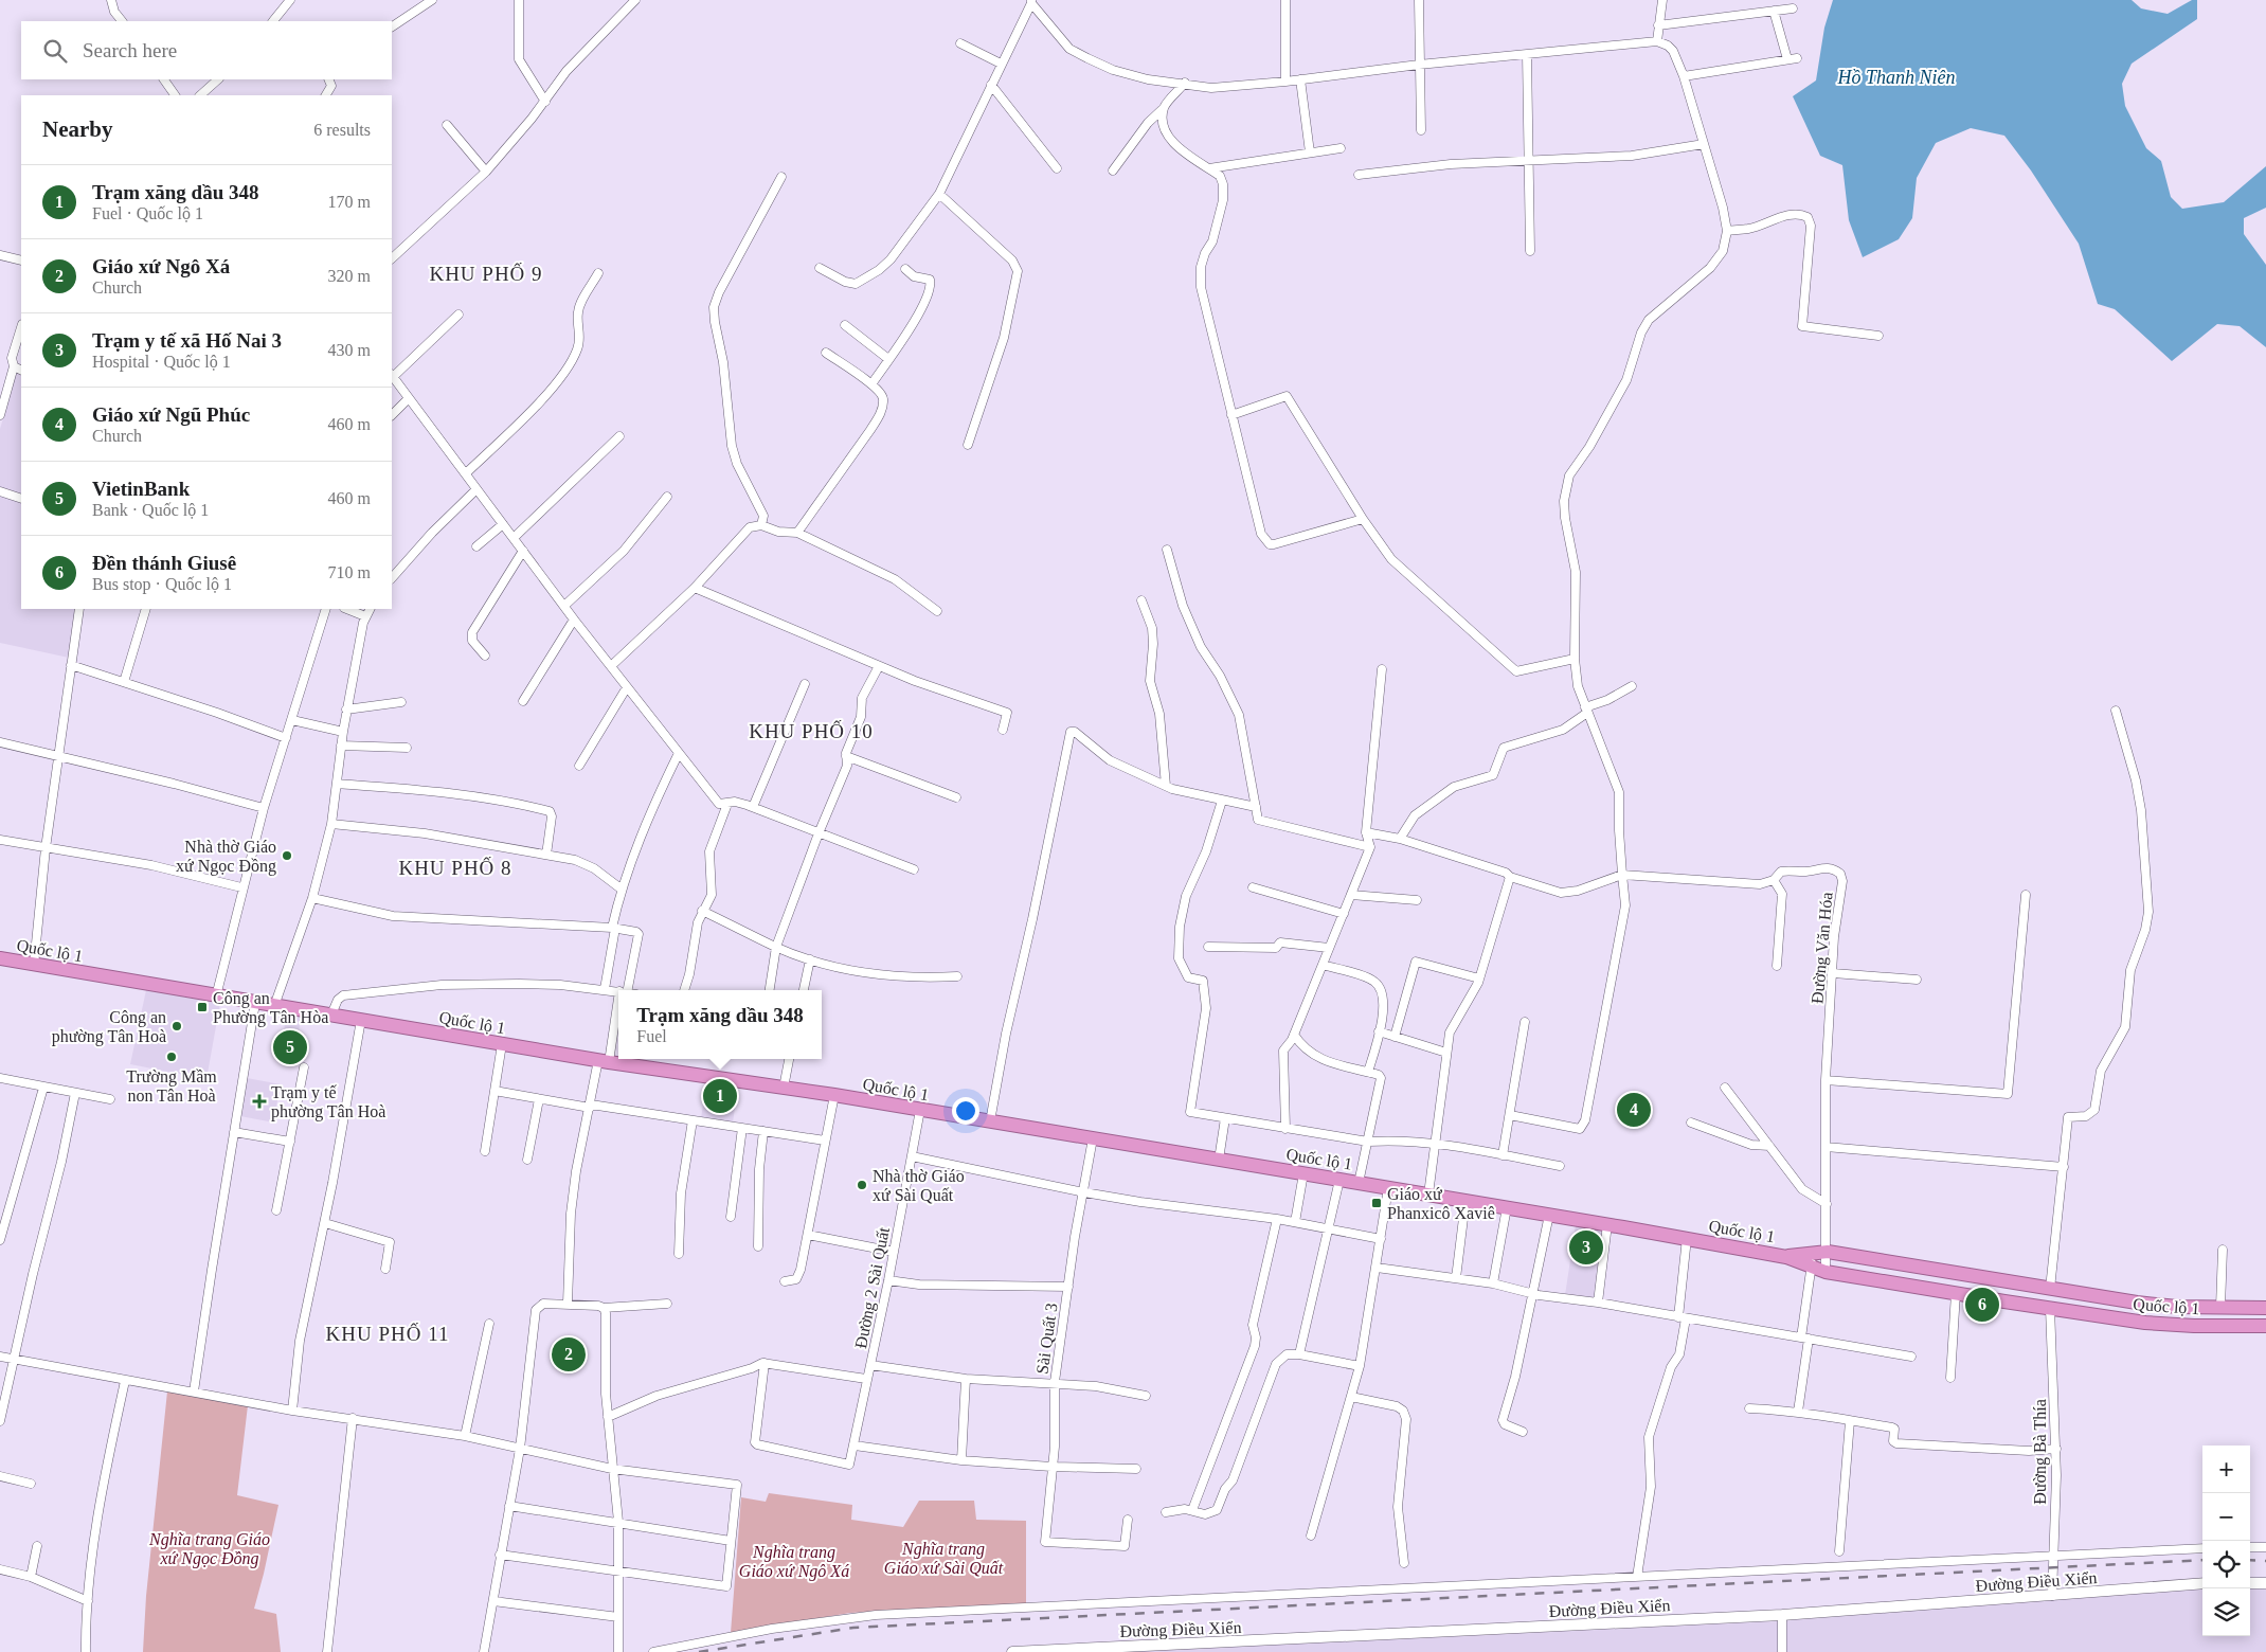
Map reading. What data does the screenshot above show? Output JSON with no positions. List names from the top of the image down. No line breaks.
{"streets":{"highway":["Quốc lộ 1"],"street":["Đường Văn Hóa","Đường 2 Sài Quất","Sài Quất 3","Đường Bà Thía","Đường Điều Xiển"]},"crossings":[["Đường Văn Hóa","Quốc lộ 1"],["Quốc lộ 1","Đường 2 Sài Quất"],["Quốc lộ 1","Sài Quất 3"],["Quốc lộ 1","Đường Bà Thía"],["Đường Bà Thía","Đường Điều Xiển"]],"districts":["KHU PHỐ 9","KHU PHỐ 10","KHU PHỐ 8","KHU PHỐ 11"],"water":["Hồ Thanh Niên"],"parks":["Nghĩa trang Giáo xứ Ngọc Đồng","Nghĩa trang Giáo xứ Sài Quất","Nghĩa trang Giáo xứ Ngô Xá"],"places":{"other":["Nhà thờ Giáo xứ Ngọc Đồng","Công an phường Tân Hoà","Trường Mầm non Tân Hoà","Nhà thờ Giáo xứ Sài Quất"],"transit":["Công an Phường Tân Hòa","Giáo xứ Phanxicô Xaviê"],"health":["Trạm y tế phường Tân Hoà"]},"page":{"search":"Search here","heading":["Nearby","6 results"],"list":[{"mark":"1","name":"Trạm xăng dầu 348","note":"Fuel · Quốc lộ 1","value":"170 m"},{"mark":"2","name":"Giáo xứ Ngô Xá","note":"Church","value":"320 m"},{"mark":"3","name":"Trạm y tế xã Hố Nai 3","note":"Hospital · Quốc lộ 1","value":"430 m"},{"mark":"4","name":"Giáo xứ Ngũ Phúc","note":"Church","value":"460 m"},{"mark":"5","name":"VietinBank","note":"Bank · Quốc lộ 1","value":"460 m"},{"mark":"6","name":"Đền thánh Giusê","note":"Bus stop · Quốc lộ 1","value":"710 m"}],"popup":["Trạm xăng dầu 348","Fuel"],"pins":["5","1","4","3","6","2"],"map_buttons":["+","−"]}}
